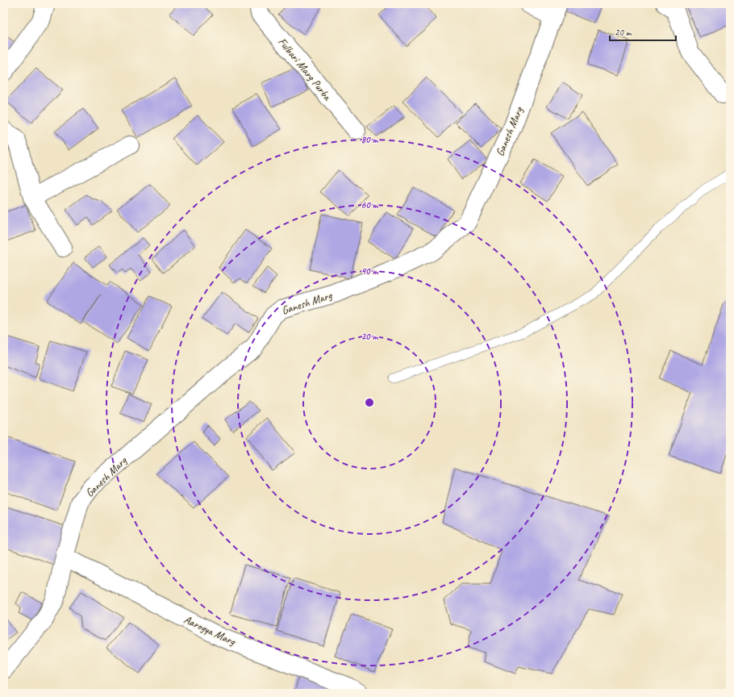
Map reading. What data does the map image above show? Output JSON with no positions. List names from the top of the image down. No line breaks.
{"streets":{"street":["Fulbari Marg Purba","Ganesh Marg","Aarogya Marg"]},"crossings":[["Ganesh Marg","Aarogya Marg"]],"scale_bar":"20 m","rings":["80 m","60 m","40 m","20 m"]}
